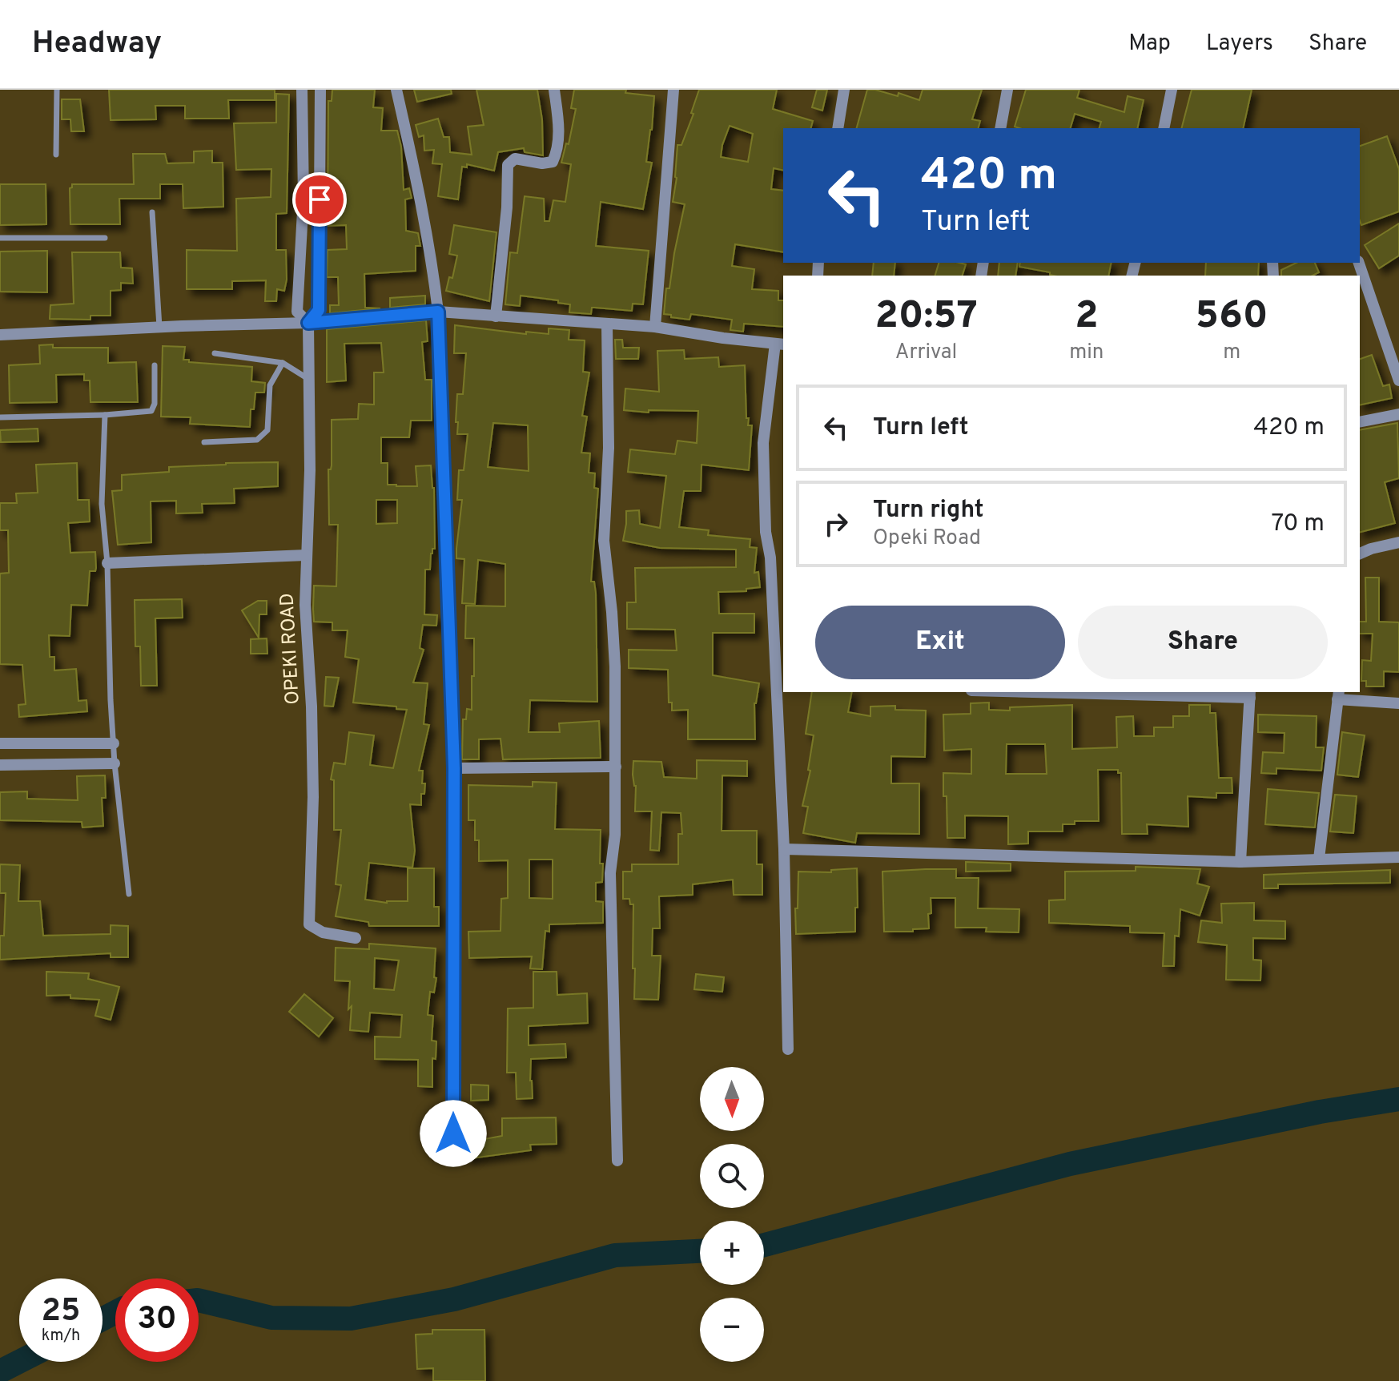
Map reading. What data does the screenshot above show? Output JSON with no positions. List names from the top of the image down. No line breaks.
{"streets":{"street":["OPEKI ROAD"]},"north":"bottom","page":{"header":"Headway","nav":["Map","Layers","Share"],"turn":["420 m","Turn left"],"eta":["20:57","Arrival","2","min","560","m"],"list":[{"name":"Turn left","value":"420 m"},{"name":"Turn right","note":"Opeki Road","value":"70 m"}],"buttons":["Exit","Share"],"map_buttons":["+","−"],"speed":"25 km/h","limit":"30"}}
